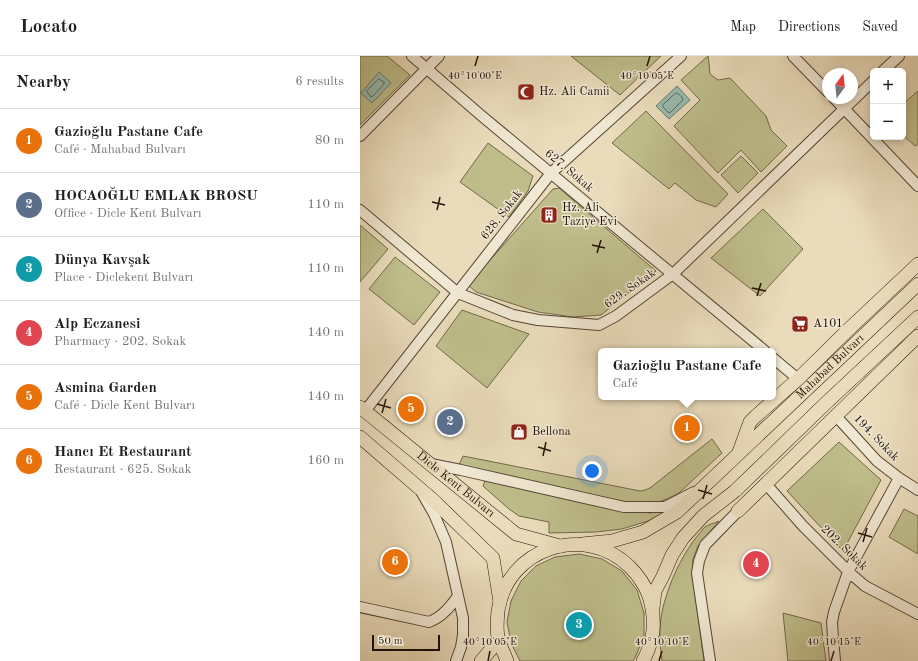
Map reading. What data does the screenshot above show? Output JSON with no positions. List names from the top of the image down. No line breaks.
{"streets":{"main road":["Mahabad Bulvarı","Dicle Kent Bulvarı"],"street":["627. Sokak","628. Sokak","629. Sokak","194. Sokak","202. Sokak"]},"crossings":[["627. Sokak","628. Sokak"],["627. Sokak","629. Sokak"],["628. Sokak","629. Sokak"],["628. Sokak","Dicle Kent Bulvarı"],["Mahabad Bulvarı","Dicle Kent Bulvarı"]],"places":{"mosque":["Hz. Ali Camii"],"building":["Hz. Ali Taziye Evi"],"supermarket":["A101"],"shop":["Bellona"]},"scale_bar":"50 m","north":"top","page":{"header":"Locato","nav":["Map","Directions","Saved"],"heading":["Nearby","6 results"],"map_buttons":["+","−"],"list":[{"mark":"1","name":"Gazioğlu Pastane Cafe","note":"Café · Mahabad Bulvarı","value":"80 m"},{"mark":"2","name":"HOCAOĞLU EMLAK BROSU","note":"Office · Dicle Kent Bulvarı","value":"110 m"},{"mark":"3","name":"Dünya Kavşak","note":"Place · Diclekent Bulvarı","value":"110 m"},{"mark":"4","name":"Alp Eczanesi","note":"Pharmacy · 202. Sokak","value":"140 m"},{"mark":"5","name":"Asmina Garden","note":"Café · Dicle Kent Bulvarı","value":"140 m"},{"mark":"6","name":"Hancı Et Restaurant","note":"Restaurant · 625. Sokak","value":"160 m"}],"popup":["Gazioğlu Pastane Cafe","Café"],"pins":["5","2","1","6","4","3"],"scale":"50 m"},"coordinates":["40°10'00\"E","40°10'05\"E","40°10'10\"E","40°10'15\"E"]}
